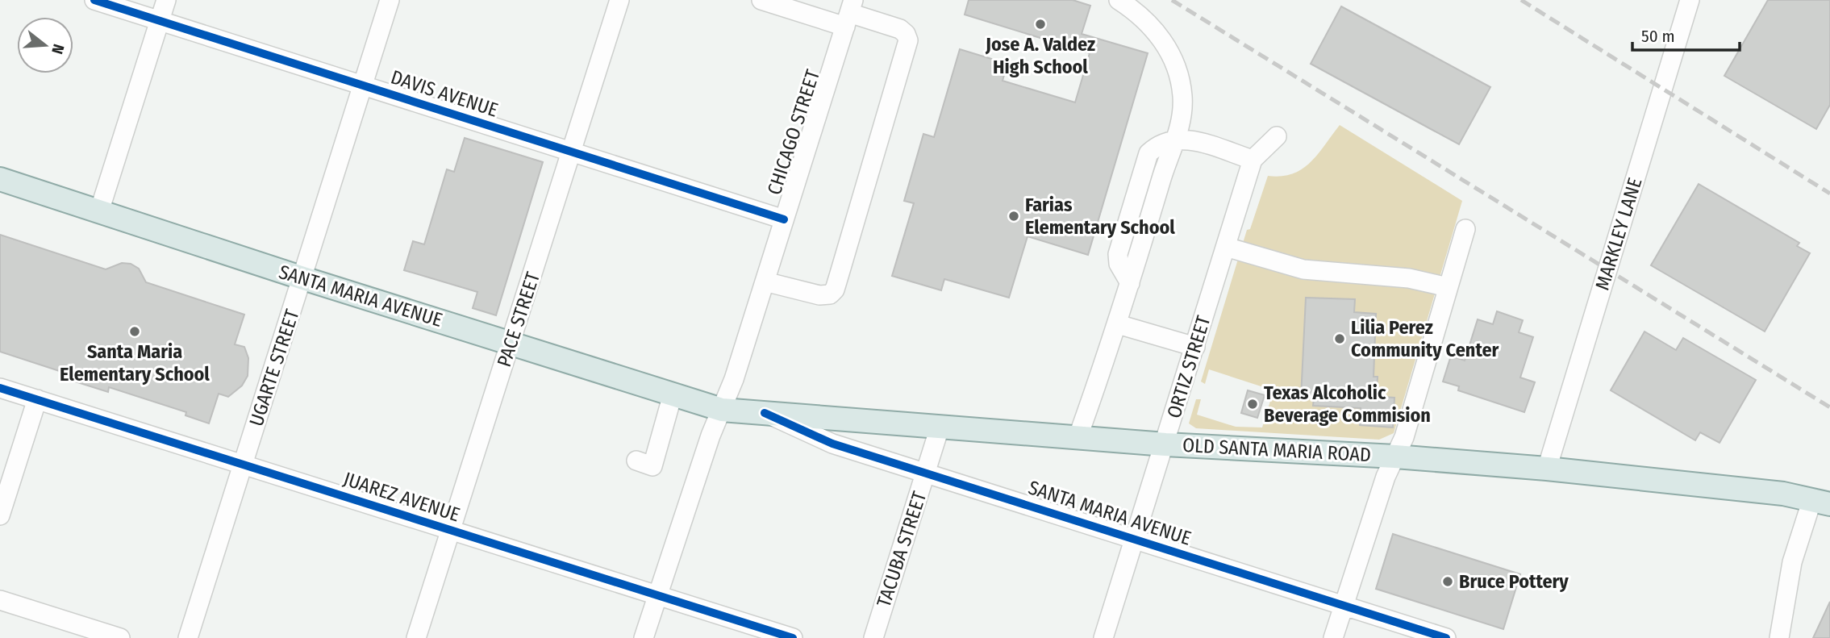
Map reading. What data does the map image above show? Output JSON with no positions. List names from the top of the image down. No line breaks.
{"streets":{"main road":["SANTA MARIA AVENUE","OLD SANTA MARIA ROAD"],"street":["DAVIS AVENUE","CHICAGO STREET","MARKLEY LANE","PACE STREET","ORTIZ STREET","UGARTE STREET","JUAREZ AVENUE","TACUBA STREET"]},"crossings":[["DAVIS AVENUE","CHICAGO STREET"],["DAVIS AVENUE","PACE STREET"],["DAVIS AVENUE","UGARTE STREET"],["CHICAGO STREET","SANTA MARIA AVENUE"],["CHICAGO STREET","OLD SANTA MARIA ROAD"],["CHICAGO STREET","JUAREZ AVENUE"],["MARKLEY LANE","OLD SANTA MARIA ROAD"],["SANTA MARIA AVENUE","PACE STREET"],["SANTA MARIA AVENUE","ORTIZ STREET"],["SANTA MARIA AVENUE","UGARTE STREET"],["SANTA MARIA AVENUE","OLD SANTA MARIA ROAD"],["SANTA MARIA AVENUE","TACUBA STREET"],["PACE STREET","JUAREZ AVENUE"],["ORTIZ STREET","OLD SANTA MARIA ROAD"],["UGARTE STREET","JUAREZ AVENUE"],["OLD SANTA MARIA ROAD","TACUBA STREET"]],"places":["Jose A. Valdez High School","Farias Elementary School","Santa Maria Elementary School","Lilia Perez Community Center","Texas Alcoholic Beverage Commision","Bruce Pottery"],"scale_bar":"50 m","north":"right"}
